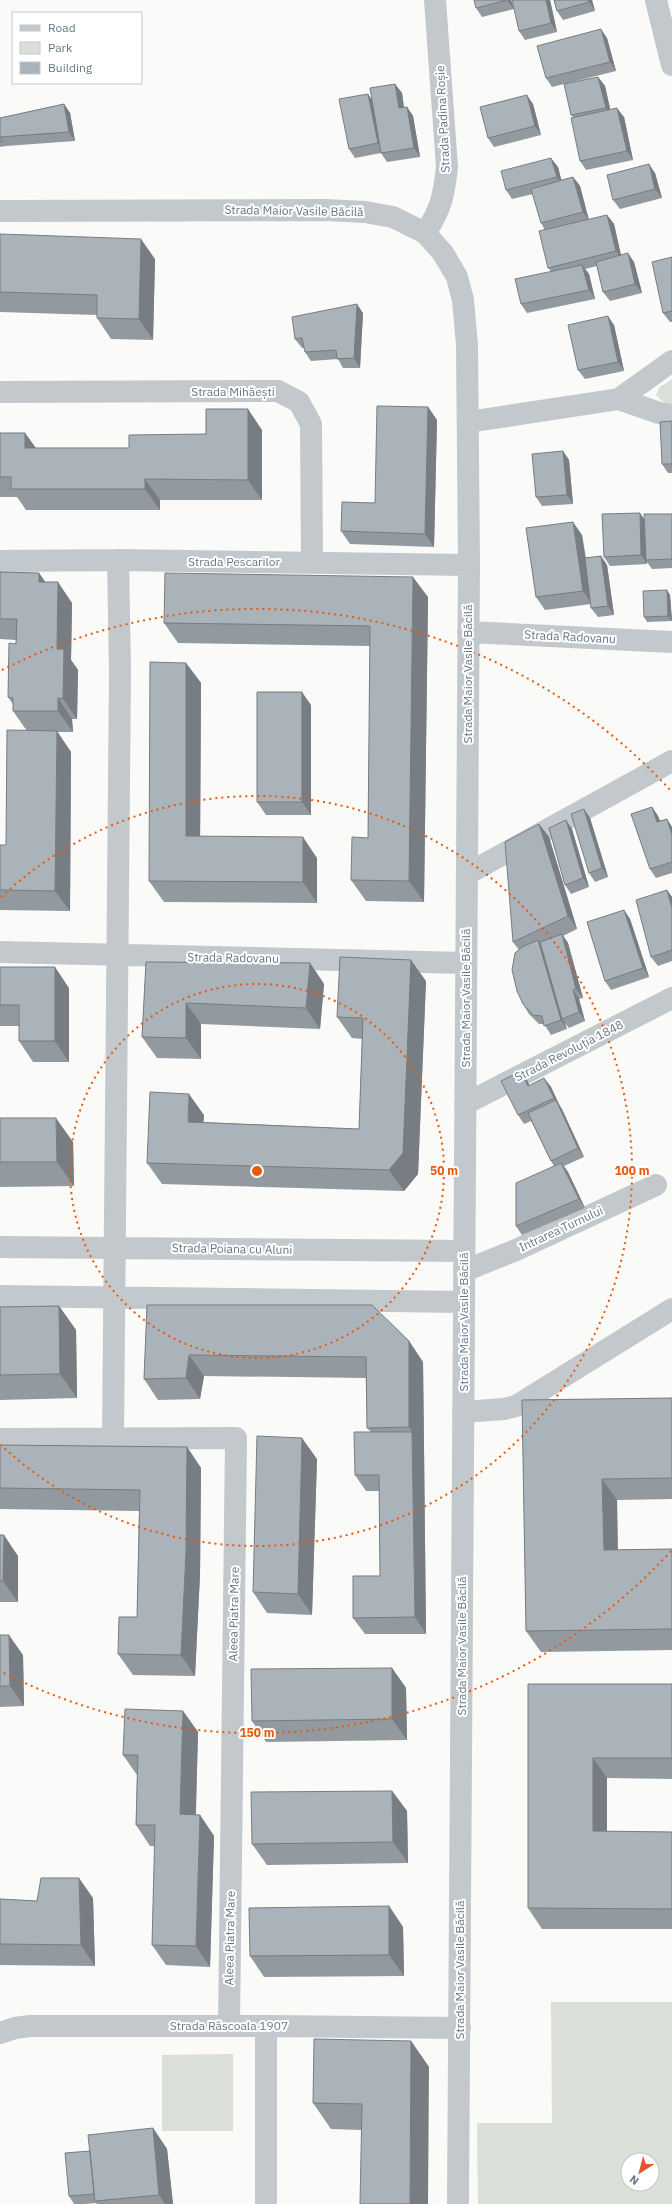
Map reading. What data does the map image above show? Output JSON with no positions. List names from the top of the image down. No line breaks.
{"streets":{"street":["Strada Padina Roșie","Strada Maior Vasile Băcilă","Strada Mihăești","Strada Pescarilor","Strada Radovanu","Strada Revoluția 1848","Intrarea Turnului","Strada Poiana cu Aluni","Aleea Piatra Mare","Strada Răscoala 1907"]},"crossings":[["Strada Padina Roșie","Strada Maior Vasile Băcilă"],["Strada Maior Vasile Băcilă","Strada Pescarilor"],["Strada Maior Vasile Băcilă","Strada Radovanu"],["Strada Maior Vasile Băcilă","Strada Revoluția 1848"],["Strada Maior Vasile Băcilă","Intrarea Turnului"],["Strada Maior Vasile Băcilă","Strada Poiana cu Aluni"],["Strada Maior Vasile Băcilă","Strada Răscoala 1907"],["Strada Mihăești","Strada Pescarilor"],["Intrarea Turnului","Strada Poiana cu Aluni"],["Aleea Piatra Mare","Strada Răscoala 1907"]],"legend":["Road","Park","Building"],"north":"bottom left","rings":["50 m","100 m","150 m"]}
